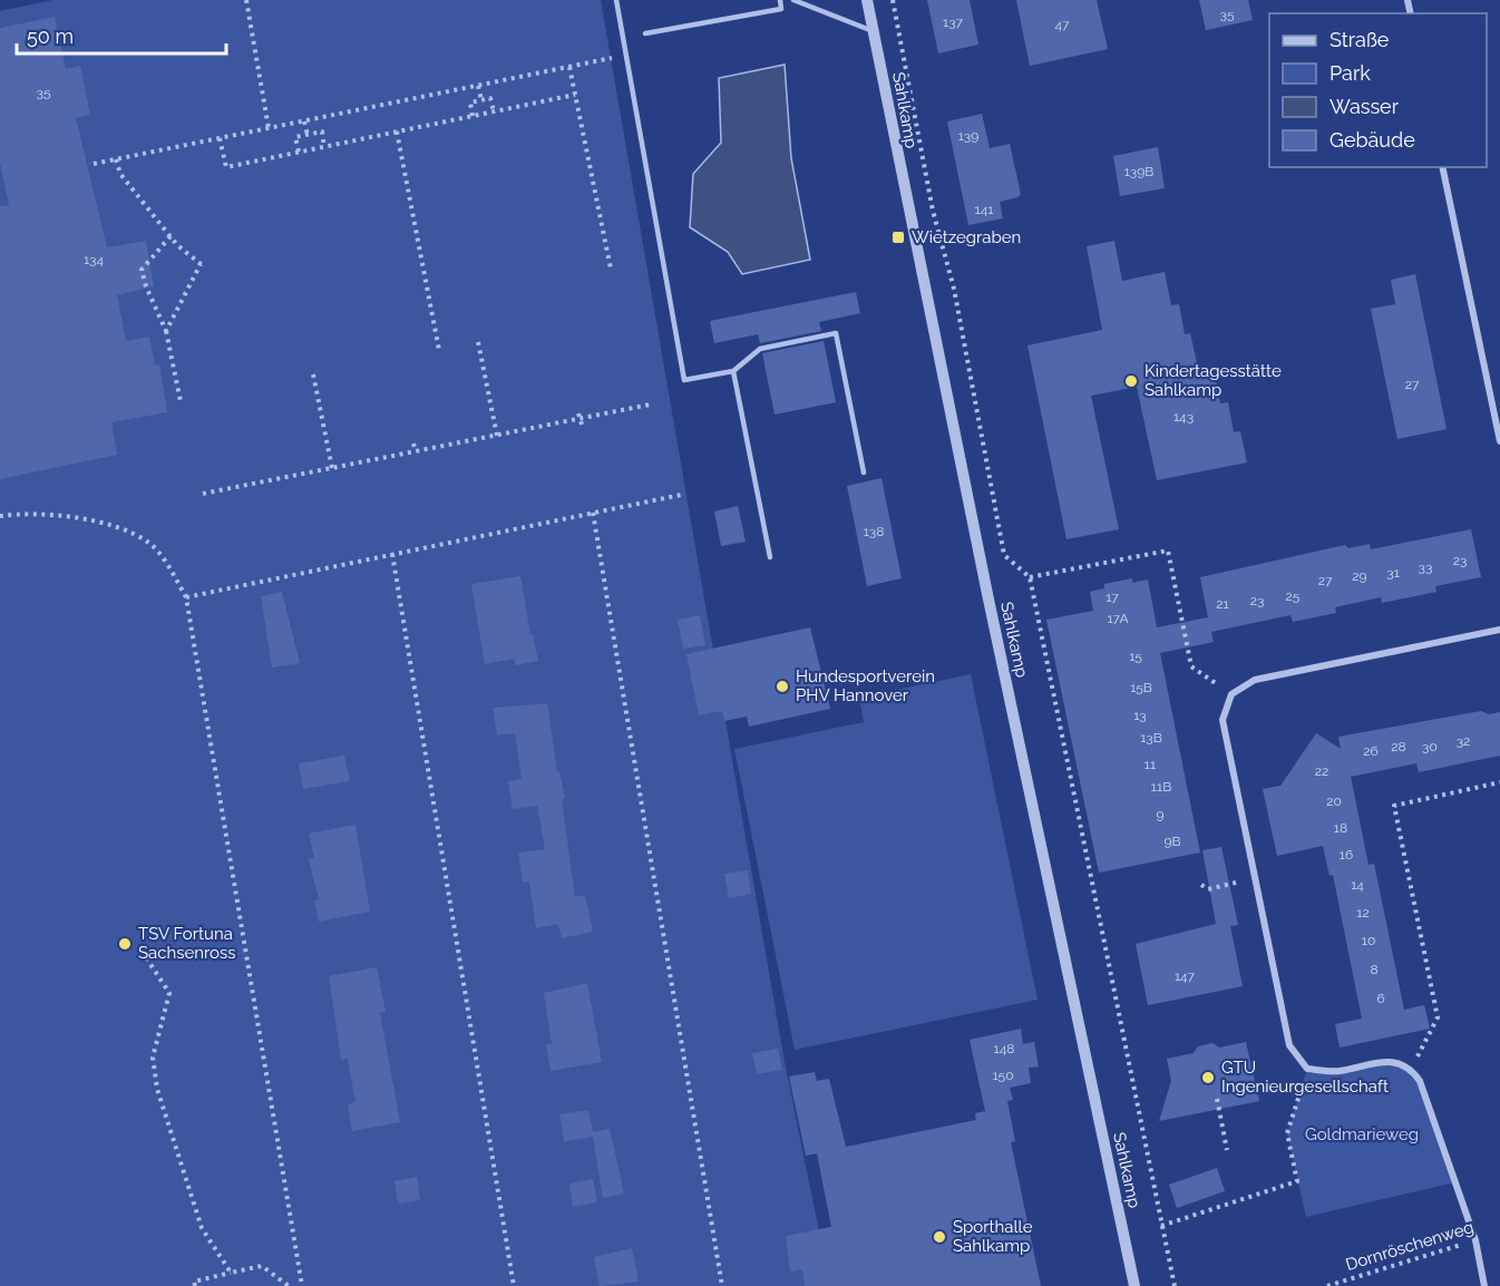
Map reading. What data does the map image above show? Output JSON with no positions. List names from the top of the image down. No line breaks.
{"streets":{"street":["Sahlkamp"],"path":["Dornröschenweg"]},"parks":["Goldmarieweg"],"places":{"transit":["Wietzegraben"],"other":["Kindertagesstätte Sahlkamp","Hundesportverein PHV Hannover","TSV Fortuna Sachsenross","GTU Ingenieurgesellschaft","Sporthalle Sahlkamp"]},"house_numbers":["35","137","47","35","139","139B","141","134","27","143","138","23","33","31","29","27","25","17","23","21","17A","15","15B","13","13B","32","28","30","26","11","22","11B","20","9","18","9B","16","14","12","10","8","147","6","148","150"],"legend":["Straße","Park","Wasser","Gebäude"],"scale_bar":"50 m"}
